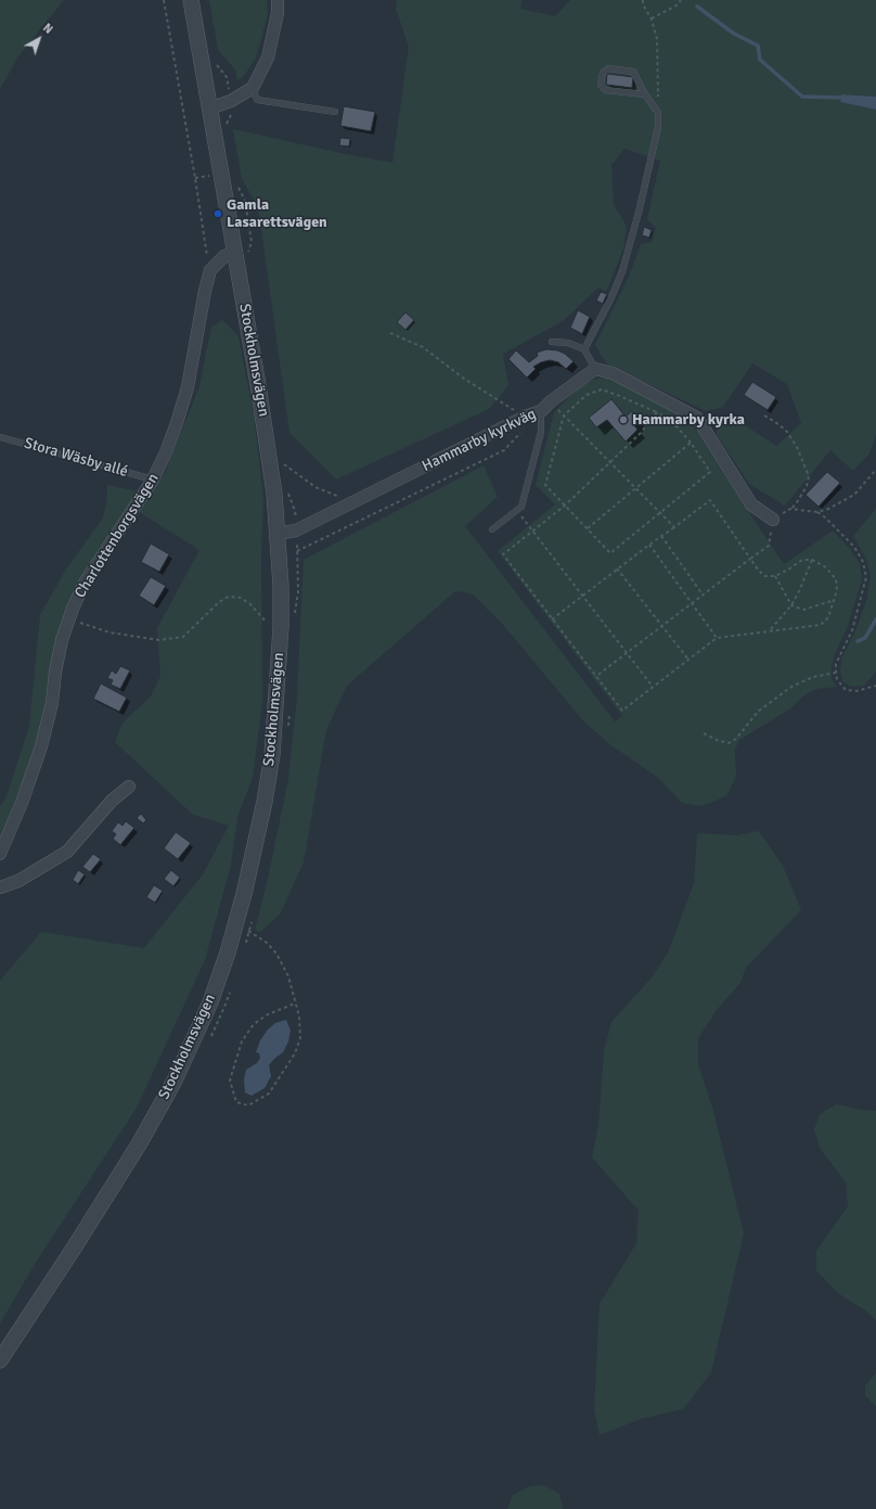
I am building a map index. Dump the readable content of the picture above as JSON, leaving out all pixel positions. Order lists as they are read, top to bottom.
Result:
{
  "streets": {
    "street": ["Stockholmsvägen", "Hammarby kyrkväg", "Charlottenborgsvägen"],
    "lane": ["Stora Wäsby allé"]
  },
  "crossings": [
    ["Stockholmsvägen", "Hammarby kyrkväg"],
    ["Stockholmsvägen", "Charlottenborgsvägen"],
    ["Stora Wäsby allé", "Charlottenborgsvägen"]
  ],
  "places": ["Gamla Lasarettsvägen", "Hammarby kyrka"],
  "north": "top right"
}
